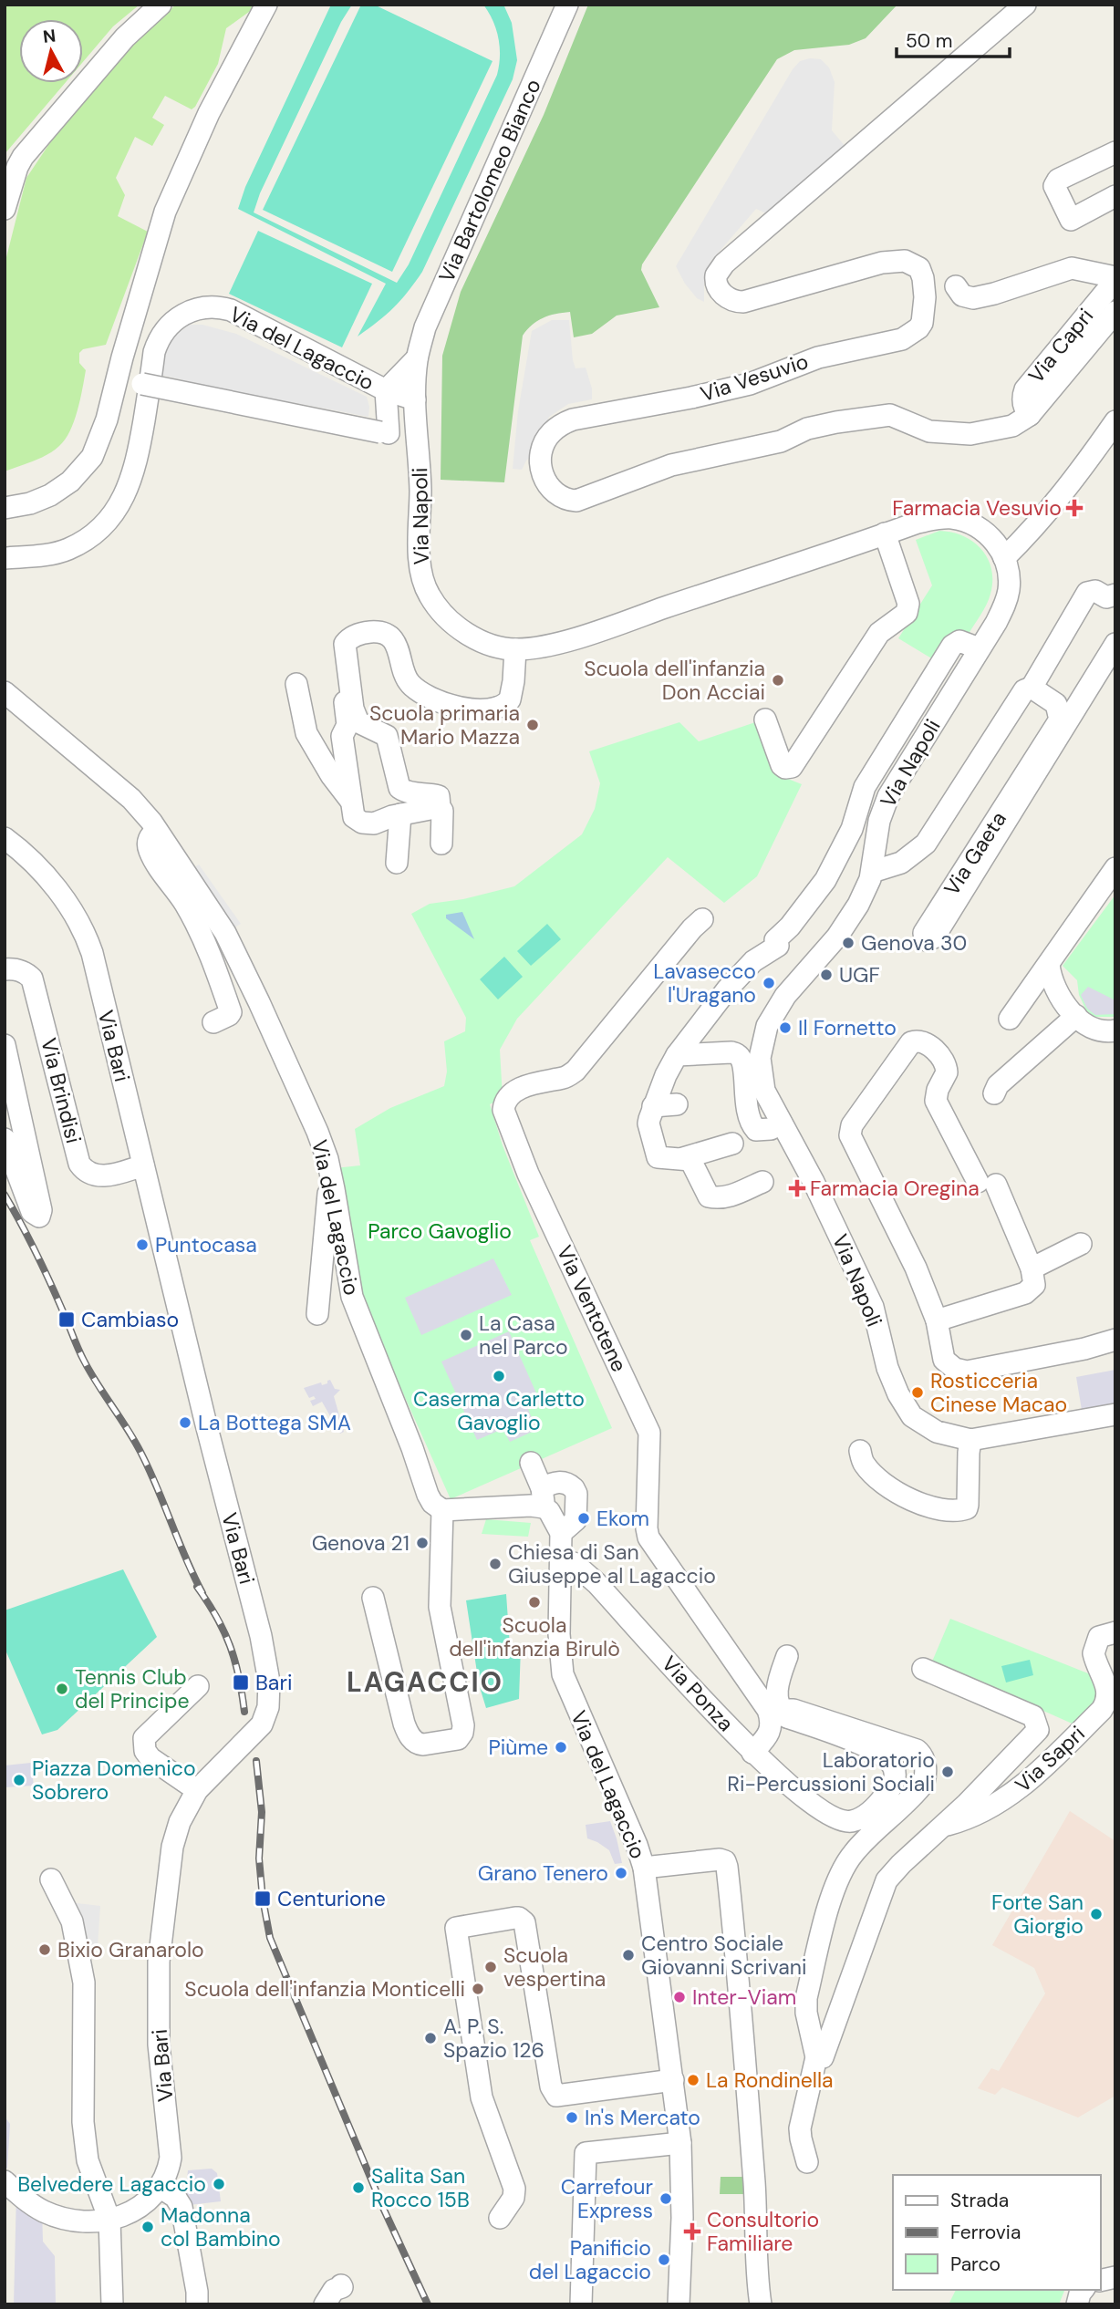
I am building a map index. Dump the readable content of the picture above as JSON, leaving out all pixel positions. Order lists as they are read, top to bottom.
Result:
{
  "streets": {
    "street": [
      "Via Bartolomeo Bianco",
      "Via Capri",
      "Via del Lagaccio",
      "Via Vesuvio",
      "Via Napoli",
      "Via Gaeta",
      "Via Bari",
      "Via Brindisi",
      "Via Ventotene",
      "Via Ponza",
      "Via Sapri"
    ]
  },
  "crossings": [
    ["Via Bartolomeo Bianco", "Via del Lagaccio"],
    ["Via Bartolomeo Bianco", "Via Napoli"],
    ["Via Capri", "Via Vesuvio"],
    ["Via del Lagaccio", "Via Ponza"],
    ["Via Bari", "Via Brindisi"],
    ["Via Ventotene", "Via Ponza"]
  ],
  "districts": ["LAGACCIO"],
  "parks": ["Parco Gavoglio"],
  "places": {
    "health": ["Farmacia Vesuvio", "Farmacia Oregina", "Consultorio Familiare"],
    "other": [
      "Scuola dell'infanzia Don Acciai",
      "Scuola primaria Mario Mazza",
      "Genova 30",
      "UGF",
      "Lavasecco l'Uragano",
      "Il Fornetto",
      "Puntocasa",
      "La Casa nel Parco",
      "Caserma Carletto Gavoglio",
      "Rosticceria Cinese Macao",
      "La Bottega SMA",
      "Ekom",
      "Genova 21",
      "Chiesa di San Giuseppe al Lagaccio",
      "Scuola dell'infanzia Birulò",
      "Tennis Club del Principe",
      "Piùme",
      "Laboratorio Ri-Percussioni Sociali",
      "Piazza Domenico Sobrero",
      "Grano Tenero",
      "Forte San Giorgio",
      "Bixio Granarolo",
      "Centro Sociale Giovanni Scrivani",
      "Scuola vespertina",
      "Scuola dell'infanzia Monticelli",
      "Inter-Viam",
      "A. P. S. Spazio 126",
      "La Rondinella",
      "In's Mercato",
      "Belvedere Lagaccio",
      "Salita San Rocco 15B",
      "Carrefour Express",
      "Madonna col Bambino",
      "Panificio del Lagaccio"
    ],
    "transit": ["Cambiaso", "Bari", "Centurione"]
  },
  "legend": ["Strada", "Ferrovia", "Parco"],
  "scale_bar": "50 m",
  "north": "top"
}
